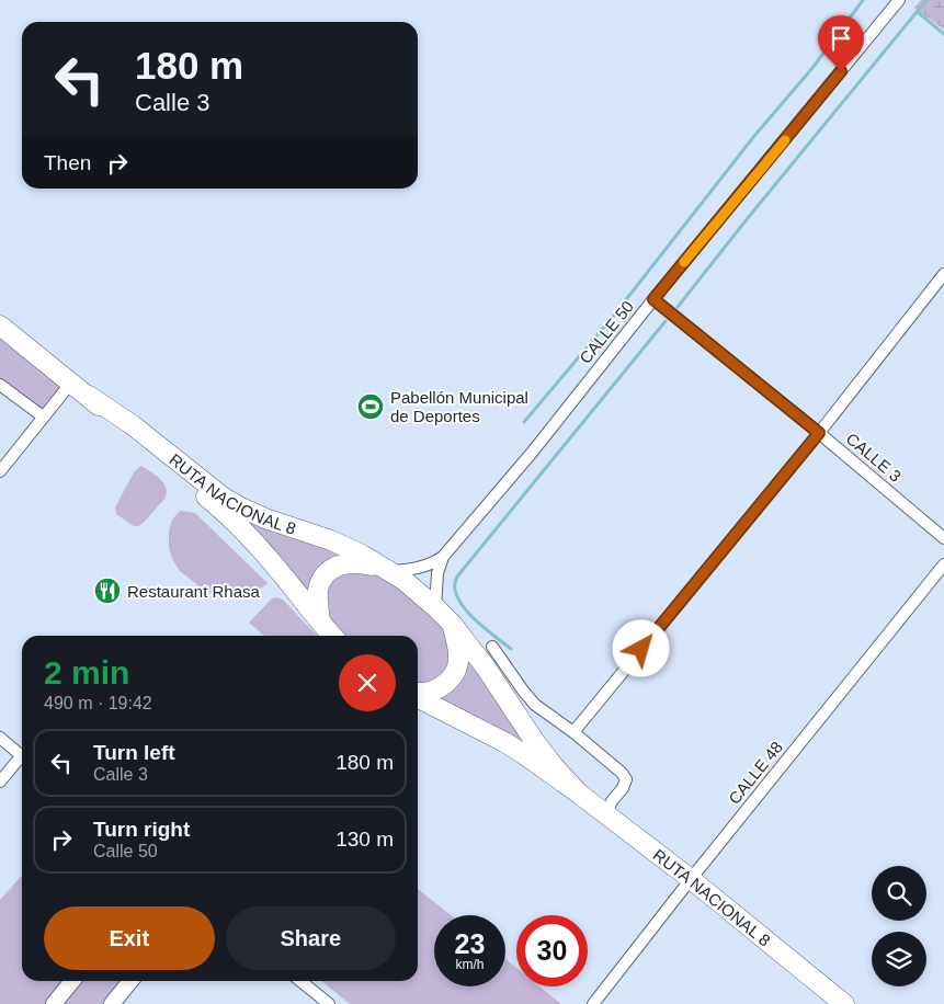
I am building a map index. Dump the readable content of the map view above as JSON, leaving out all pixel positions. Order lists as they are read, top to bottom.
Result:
{
  "streets": {
    "highway": ["RUTA NACIONAL 8"],
    "street": ["CALLE 50", "CALLE 3", "CALLE 48"]
  },
  "crossings": [
    ["CALLE 50", "CALLE 3"],
    ["CALLE 50", "RUTA NACIONAL 8"],
    ["RUTA NACIONAL 8", "CALLE 48"]
  ],
  "places": {
    "sports": ["Pabellón Municipal de Deportes"],
    "restaurant": ["Restaurant Rhasa"]
  },
  "page": {
    "turn": ["180 m", "Calle 3"],
    "then": "Then",
    "heading": ["2 min", "490 m · 19:42"],
    "list": [
      {
        "name": "Turn left",
        "note": "Calle 3",
        "value": "180 m"
      },
      {
        "name": "Turn right",
        "note": "Calle 50",
        "value": "130 m"
      }
    ],
    "buttons": ["Exit", "Share"],
    "speed": "23 km/h",
    "limit": "30"
  }
}
